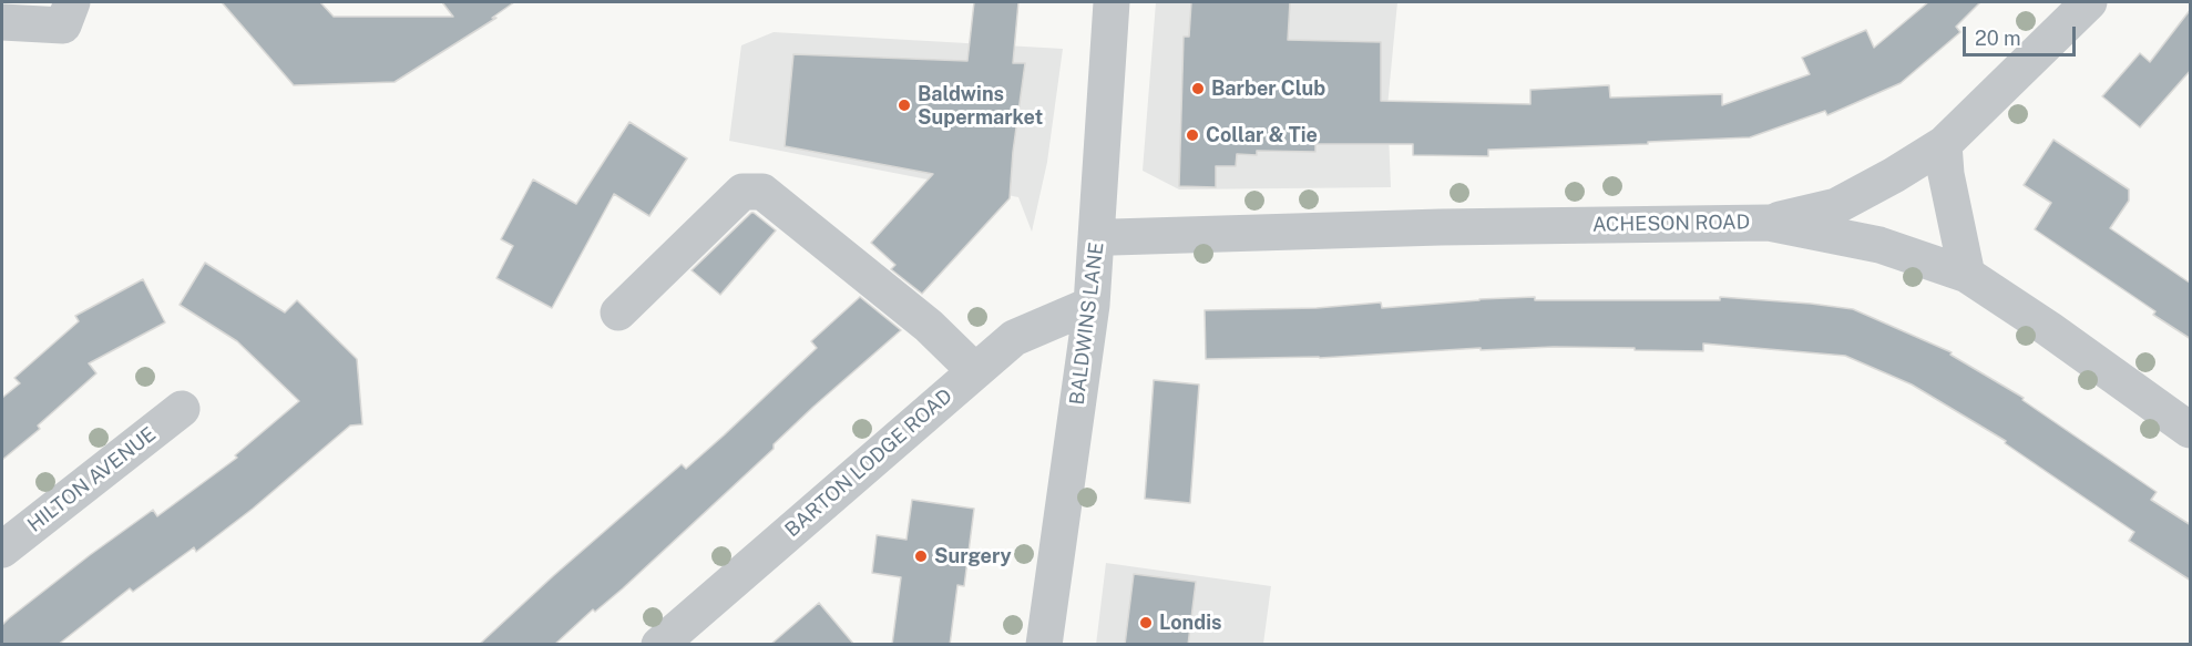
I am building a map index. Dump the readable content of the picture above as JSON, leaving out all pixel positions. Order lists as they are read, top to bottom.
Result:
{
  "streets": {
    "street": [
      "ACHESON ROAD",
      "BALDWINS LANE",
      "BARTON LODGE ROAD",
      "HILTON AVENUE"
    ]
  },
  "crossings": [
    ["ACHESON ROAD", "BALDWINS LANE"],
    ["BALDWINS LANE", "BARTON LODGE ROAD"]
  ],
  "places": [
    "Barber Club",
    "Baldwins Supermarket",
    "Collar & Tie",
    "Surgery",
    "Londis"
  ],
  "scale_bar": "20 m"
}
